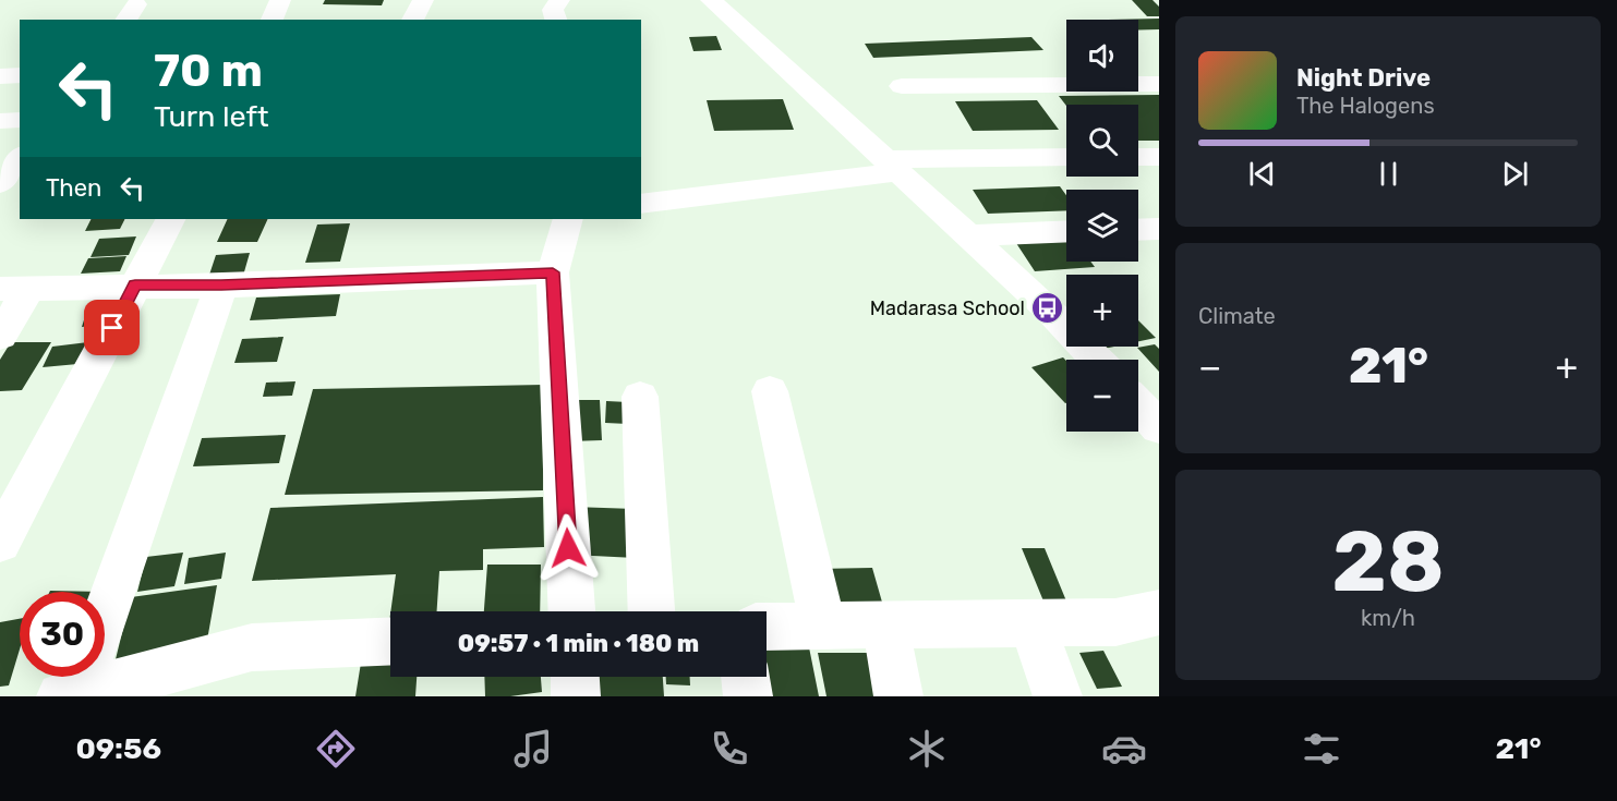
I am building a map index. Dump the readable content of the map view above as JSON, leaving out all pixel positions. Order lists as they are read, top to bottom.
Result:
{
  "places": {
    "bus stop": ["Madarasa School"]
  },
  "page": {
    "map_buttons": ["+", "−"],
    "turn": ["70 m", "Turn left"],
    "song": ["Night Drive", "The Halogens"],
    "then": "Then",
    "tile": [
      "Climate",
      ["28", "km/h"]
    ],
    "heat": ["−", "21°", "+"],
    "limit": "30",
    "trip": "09:57 · 1 min · 180 m",
    "tabs": ["09:56", "21°"]
  }
}
